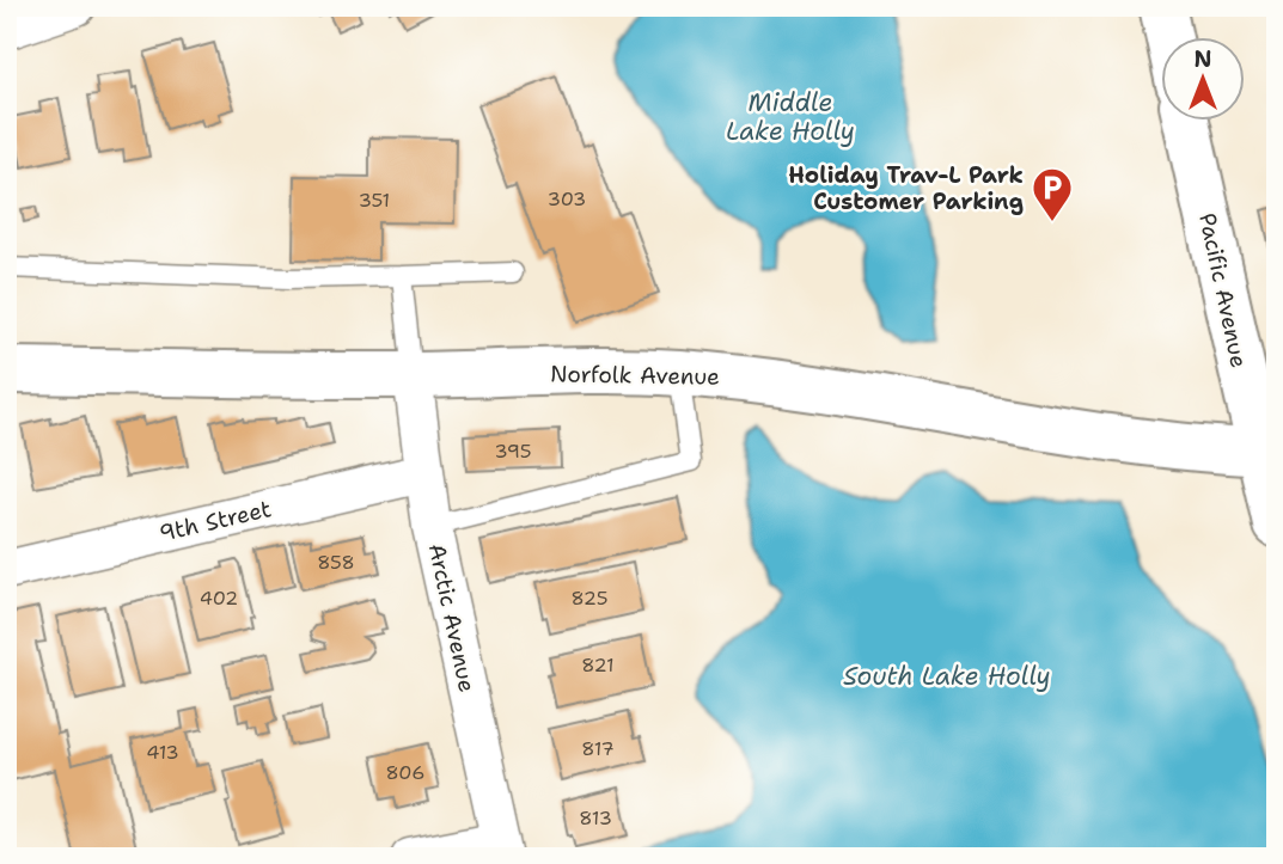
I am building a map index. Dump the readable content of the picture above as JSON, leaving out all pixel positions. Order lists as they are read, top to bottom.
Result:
{
  "streets": {
    "main road": ["Pacific Avenue", "Norfolk Avenue"],
    "street": ["9th Street", "Arctic Avenue"]
  },
  "crossings": [
    ["Pacific Avenue", "Norfolk Avenue"],
    ["Norfolk Avenue", "Arctic Avenue"],
    ["9th Street", "Arctic Avenue"]
  ],
  "water": ["Middle Lake Holly", "South Lake Holly"],
  "places": {
    "parking": ["Holiday Trav-L Park Customer Parking"]
  },
  "house_numbers": [
    "303",
    "351",
    "395",
    "858",
    "402",
    "825",
    "821",
    "817",
    "413",
    "806",
    "813"
  ],
  "north": "top"
}
